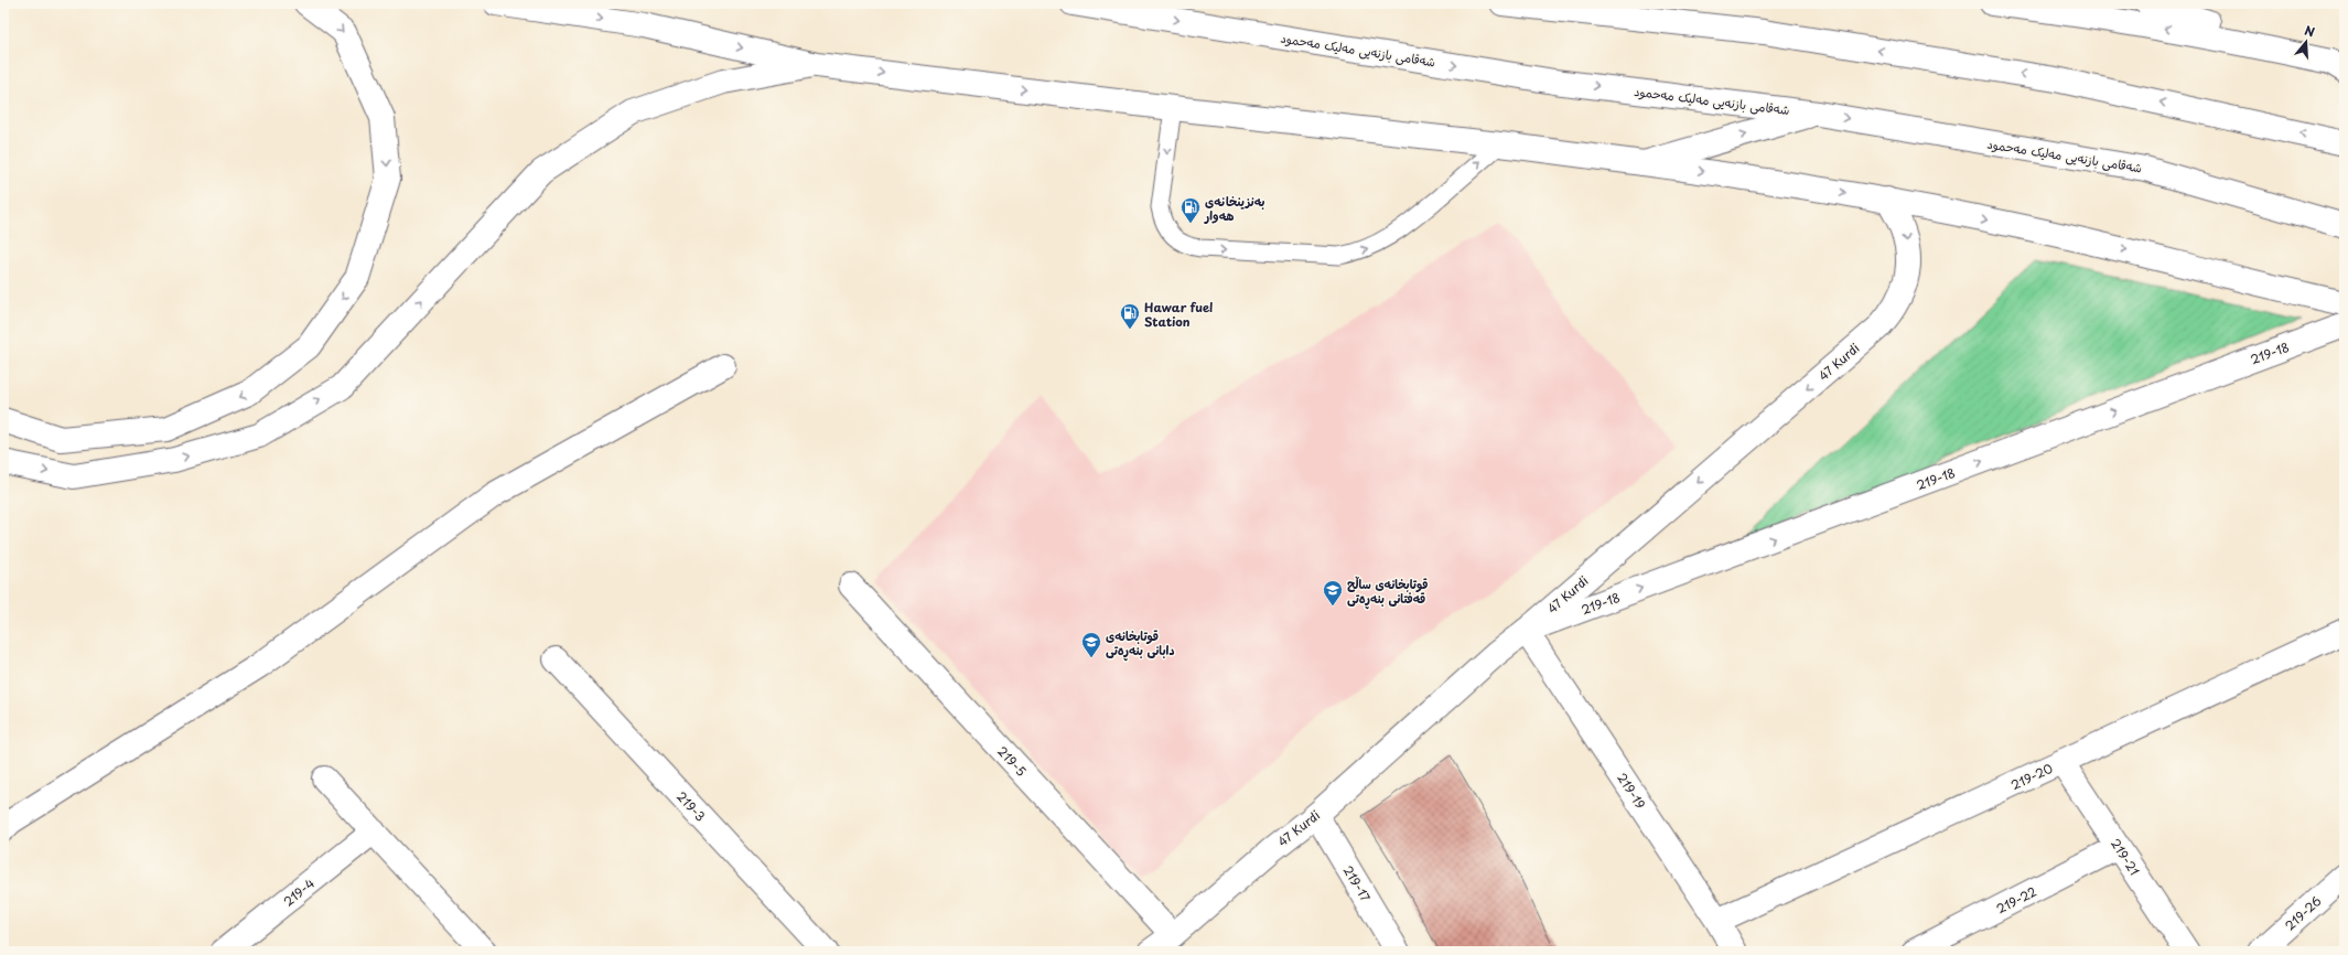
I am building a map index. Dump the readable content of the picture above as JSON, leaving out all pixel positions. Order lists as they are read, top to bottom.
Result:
{
  "streets": {
    "main road": [
      "شەقامی بازنەیی مەلیک مەحمود",
      "219-18",
      "47 Kurdi",
      "219-5",
      "219-20",
      "219-19",
      "219-3",
      "219-21",
      "219-17",
      "219-4",
      "219-22",
      "219-26"
    ]
  },
  "crossings": [
    ["219-18", "47 Kurdi"],
    ["219-18", "219-19"],
    ["47 Kurdi", "219-5"],
    ["47 Kurdi", "219-19"],
    ["47 Kurdi", "219-17"],
    ["219-20", "219-19"],
    ["219-20", "219-21"],
    ["219-21", "219-22"]
  ],
  "one_way": ["219-18", "47 Kurdi"],
  "places": {
    "fuel station": ["بەنزینخانەی ھەوار", "Hawar fuel Station"],
    "school or university": ["قوتابخانەی ساڵح قەفتانی بنەڕەتی", "قوتابخانەی دابانی بنەڕەتی"]
  },
  "north": "top"
}
